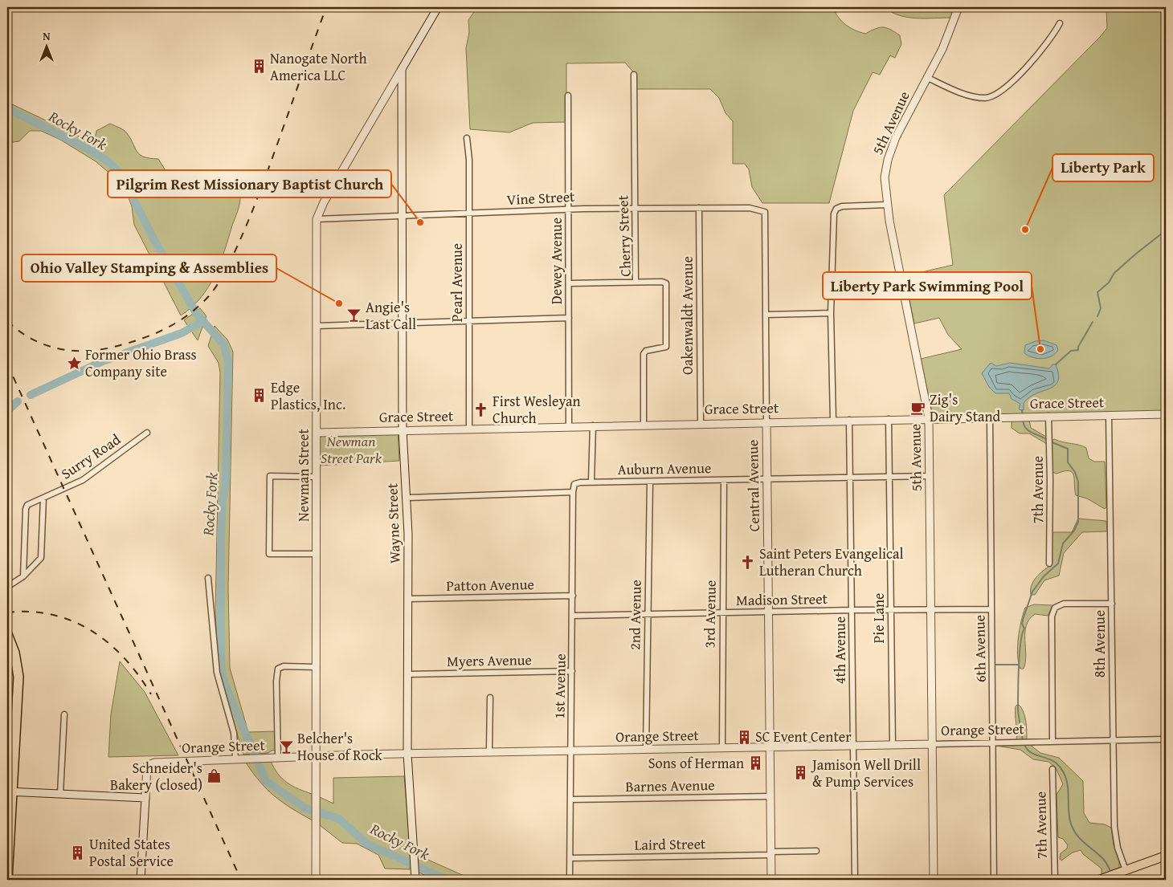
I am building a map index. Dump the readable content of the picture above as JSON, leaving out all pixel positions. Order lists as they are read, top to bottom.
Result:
{
  "streets": {
    "street": [
      "5th Avenue",
      "Vine Street",
      "Cherry Street",
      "Dewey Avenue",
      "Pearl Avenue",
      "Oakenwaldt Avenue",
      "Grace Street",
      "Surry Road",
      "Auburn Avenue",
      "Newman Street",
      "Central Avenue",
      "7th Avenue",
      "Wayne Street",
      "Patton Avenue",
      "Madison Street",
      "3rd Avenue",
      "2nd Avenue",
      "Pie Lane",
      "8th Avenue",
      "6th Avenue",
      "4th Avenue",
      "Myers Avenue",
      "1st Avenue",
      "Orange Street",
      "Barnes Avenue",
      "Laird Street"
    ]
  },
  "crossings": [
    ["5th Avenue", "Grace Street"],
    ["5th Avenue", "Auburn Avenue"],
    ["5th Avenue", "Madison Street"],
    ["5th Avenue", "Orange Street"],
    ["Vine Street", "Cherry Street"],
    ["Vine Street", "Dewey Avenue"],
    ["Vine Street", "Pearl Avenue"],
    ["Vine Street", "Oakenwaldt Avenue"],
    ["Vine Street", "Newman Street"],
    ["Vine Street", "Central Avenue"],
    ["Vine Street", "Wayne Street"],
    ["Cherry Street", "Grace Street"],
    ["Dewey Avenue", "Grace Street"],
    ["Pearl Avenue", "Grace Street"],
    ["Oakenwaldt Avenue", "Grace Street"],
    ["Grace Street", "Newman Street"],
    ["Grace Street", "Central Avenue"],
    ["Grace Street", "7th Avenue"],
    ["Grace Street", "Wayne Street"],
    ["Grace Street", "Pie Lane"],
    ["Grace Street", "8th Avenue"],
    ["Grace Street", "6th Avenue"],
    ["Grace Street", "4th Avenue"],
    ["Auburn Avenue", "Central Avenue"],
    ["Auburn Avenue", "3rd Avenue"],
    ["Auburn Avenue", "2nd Avenue"],
    ["Auburn Avenue", "Pie Lane"],
    ["Auburn Avenue", "4th Avenue"],
    ["Auburn Avenue", "1st Avenue"],
    ["Newman Street", "Wayne Street"],
    ["Newman Street", "Orange Street"],
    ["Central Avenue", "Madison Street"],
    ["Central Avenue", "Orange Street"],
    ["Central Avenue", "Barnes Avenue"],
    ["Central Avenue", "Laird Street"],
    ["Wayne Street", "Patton Avenue"],
    ["Wayne Street", "Myers Avenue"],
    ["Wayne Street", "Orange Street"],
    ["Patton Avenue", "1st Avenue"],
    ["Madison Street", "3rd Avenue"],
    ["Madison Street", "2nd Avenue"],
    ["Madison Street", "Pie Lane"],
    ["Madison Street", "6th Avenue"],
    ["Madison Street", "4th Avenue"],
    ["Madison Street", "1st Avenue"],
    ["3rd Avenue", "Orange Street"],
    ["2nd Avenue", "Orange Street"],
    ["Pie Lane", "Orange Street"],
    ["8th Avenue", "Orange Street"],
    ["6th Avenue", "Orange Street"],
    ["4th Avenue", "Orange Street"],
    ["Myers Avenue", "1st Avenue"],
    ["1st Avenue", "Orange Street"],
    ["1st Avenue", "Barnes Avenue"],
    ["1st Avenue", "Laird Street"]
  ],
  "water": ["Rocky Fork"],
  "parks": ["Newman Street Park"],
  "places": {
    "building": [
      "Nanogate North America LLC",
      "Edge Plastics, Inc.",
      "SC Event Center",
      "Sons of Herman",
      "Jamison Well Drill & Pump Services",
      "United States Postal Service"
    ],
    "other": [
      "Pilgrim Rest Missionary Baptist Church",
      "Liberty Park",
      "Ohio Valley Stamping & Assemblies",
      "Liberty Park Swimming Pool"
    ],
    "bar": ["Angie's Last Call", "Belcher's House of Rock"],
    "place": ["Former Ohio Brass Company site"],
    "cafe": ["Zig's Dairy Stand"],
    "church": ["First Wesleyan Church", "Saint Peters Evangelical Lutheran Church"],
    "shop": ["Schneider's Bakery (closed)"]
  },
  "north": "top"
}
